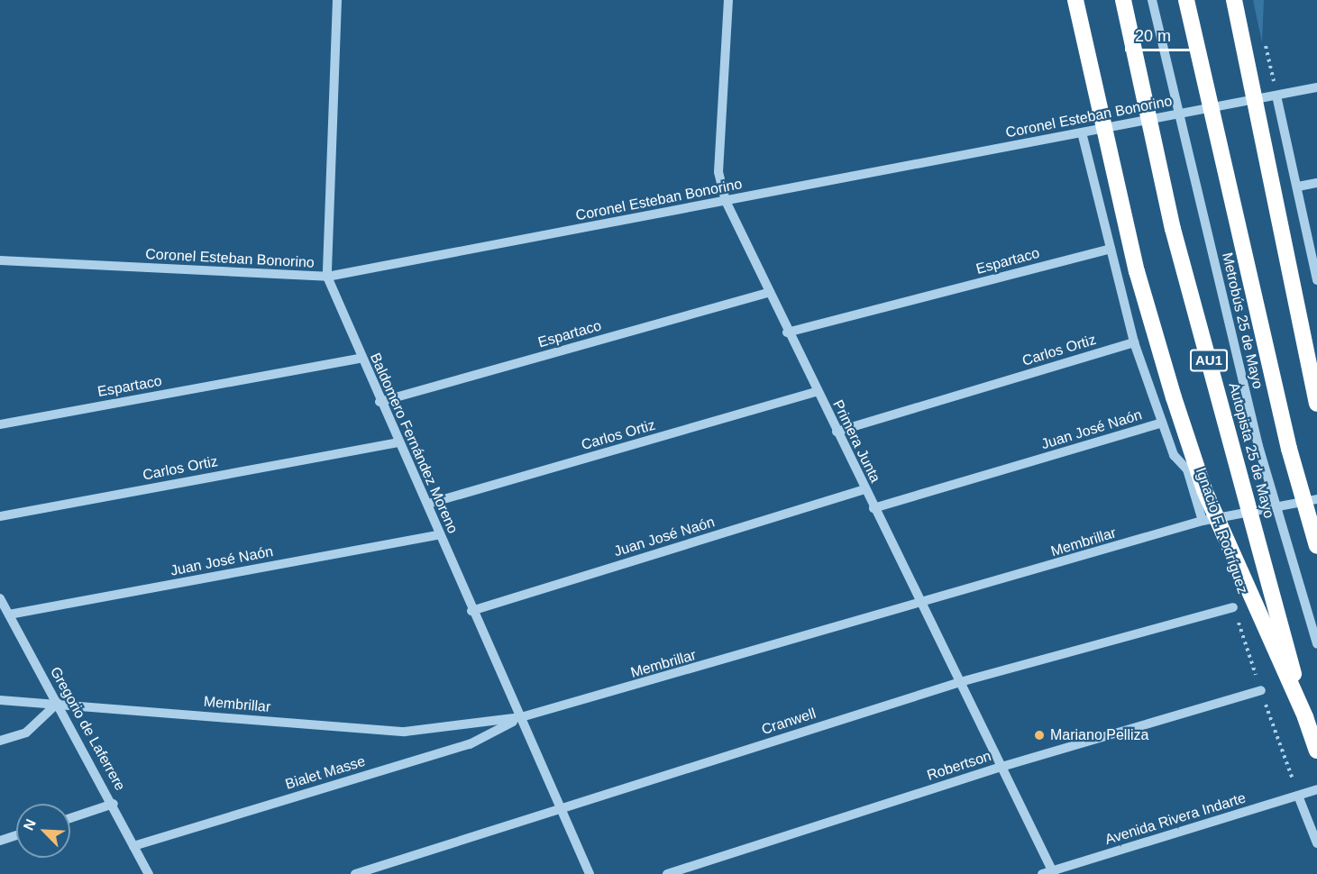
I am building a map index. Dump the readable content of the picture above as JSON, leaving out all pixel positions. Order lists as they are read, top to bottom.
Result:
{
  "streets": {
    "highway": ["AU1", "Autopista 25 de Mayo"],
    "street": [
      "Coronel Esteban Bonorino",
      "Espartaco",
      "Metrobús 25 de Mayo",
      "Carlos Ortiz",
      "Juan José Naón",
      "Primera Junta",
      "Baldomero Fernández Moreno",
      "Ignacio F. Rodríguez",
      "Membrillar",
      "Cranwell",
      "Gregorio de Laferrere",
      "Robertson",
      "Bialet Masse",
      "Avenida Rivera Indarte"
    ]
  },
  "crossings": [
    ["Coronel Esteban Bonorino", "Primera Junta"],
    ["Coronel Esteban Bonorino", "Baldomero Fernández Moreno"],
    ["Coronel Esteban Bonorino", "Ignacio F. Rodríguez"],
    ["Espartaco", "Primera Junta"],
    ["Espartaco", "Baldomero Fernández Moreno"],
    ["Espartaco", "Ignacio F. Rodríguez"],
    ["Carlos Ortiz", "Primera Junta"],
    ["Carlos Ortiz", "Baldomero Fernández Moreno"],
    ["Carlos Ortiz", "Ignacio F. Rodríguez"],
    ["Juan José Naón", "Primera Junta"],
    ["Juan José Naón", "Baldomero Fernández Moreno"],
    ["Juan José Naón", "Ignacio F. Rodríguez"],
    ["Juan José Naón", "Gregorio de Laferrere"],
    ["Primera Junta", "Membrillar"],
    ["Primera Junta", "Cranwell"],
    ["Primera Junta", "Robertson"],
    ["Primera Junta", "Avenida Rivera Indarte"],
    ["Baldomero Fernández Moreno", "Membrillar"],
    ["Baldomero Fernández Moreno", "Cranwell"],
    ["Baldomero Fernández Moreno", "Bialet Masse"],
    ["Ignacio F. Rodríguez", "Membrillar"],
    ["Ignacio F. Rodríguez", "Cranwell"],
    ["Ignacio F. Rodríguez", "Robertson"],
    ["Ignacio F. Rodríguez", "Avenida Rivera Indarte"],
    ["Membrillar", "Gregorio de Laferrere"],
    ["Membrillar", "Bialet Masse"],
    ["Gregorio de Laferrere", "Bialet Masse"]
  ],
  "places": ["Mariano Pelliza"],
  "scale_bar": "20 m",
  "north": "top left"
}
